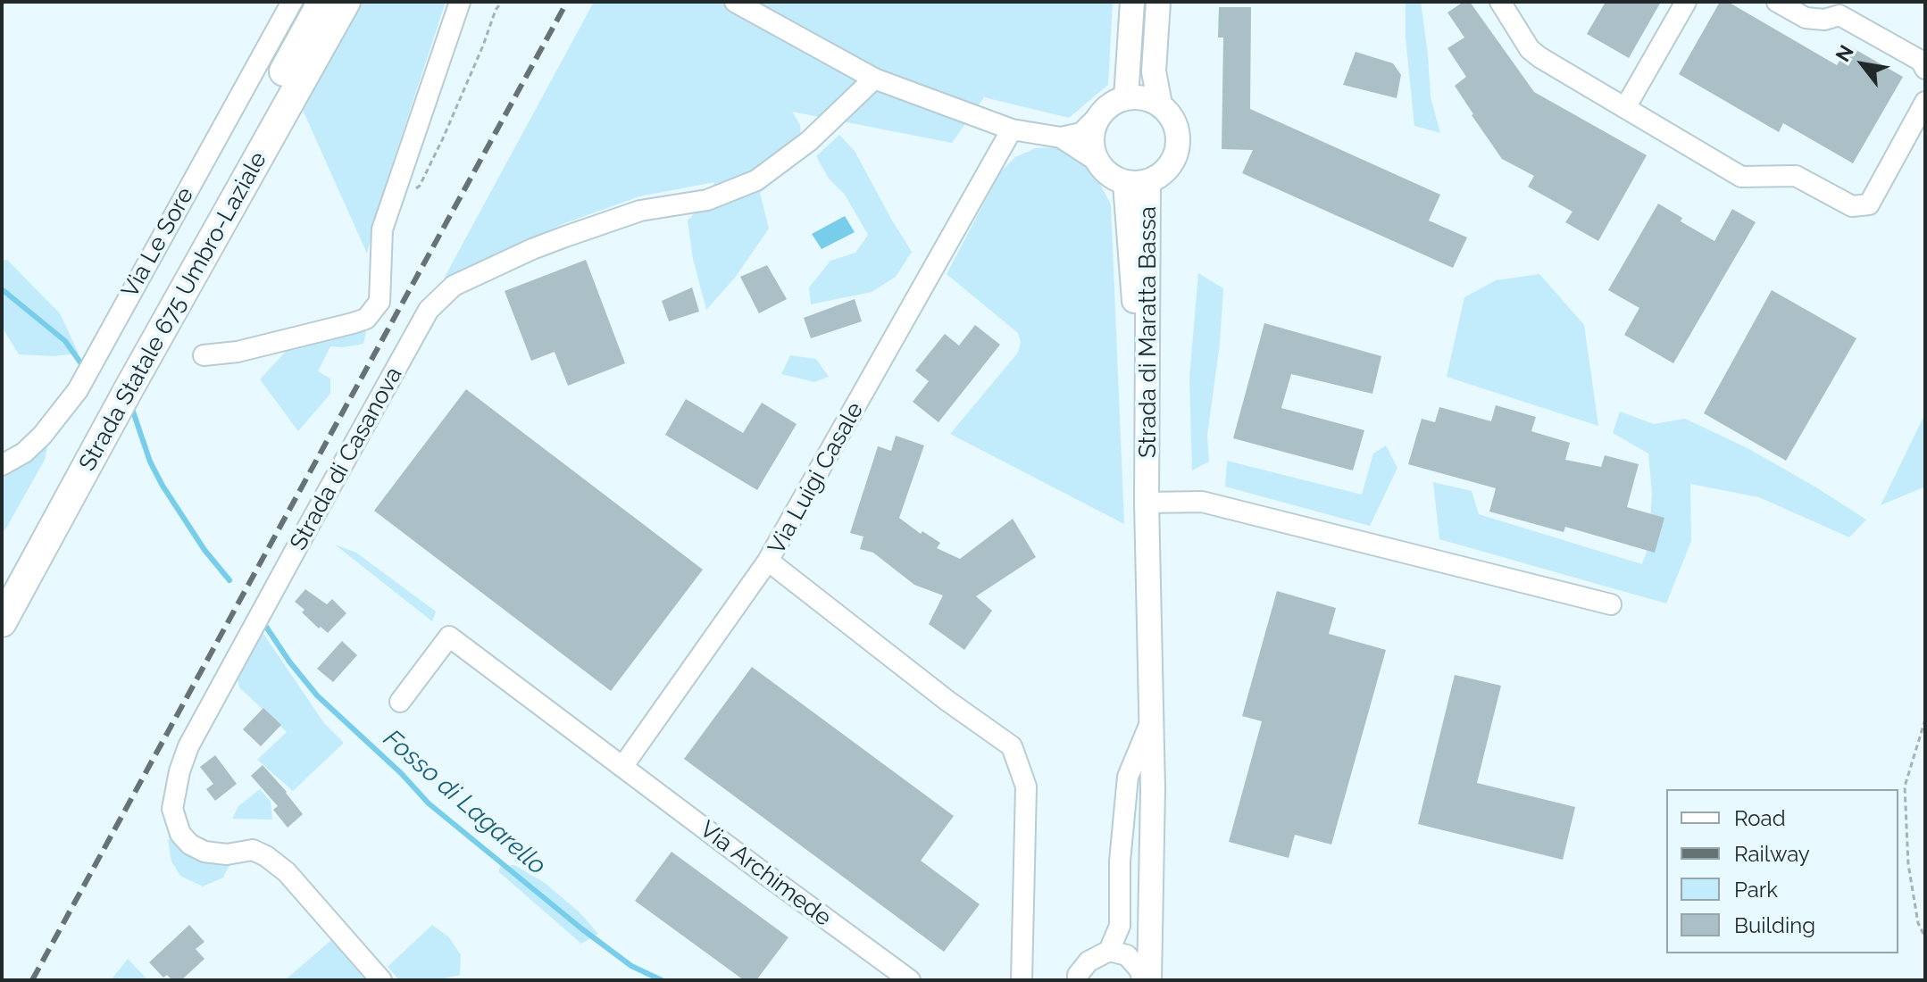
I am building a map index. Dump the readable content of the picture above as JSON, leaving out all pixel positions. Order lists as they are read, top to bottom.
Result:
{
  "streets": {
    "highway": ["Strada Statale 675 Umbro-Laziale"],
    "main road": ["Strada di Maratta Bassa"],
    "street": [
      "Via Le Sore",
      "Strada di Casanova",
      "Via Luigi Casale",
      "Via Archimede"
    ]
  },
  "water": ["Fosso di Lagarello"],
  "legend": [
    "Road",
    "Railway",
    "Park",
    "Building"
  ],
  "north": "top left"
}
